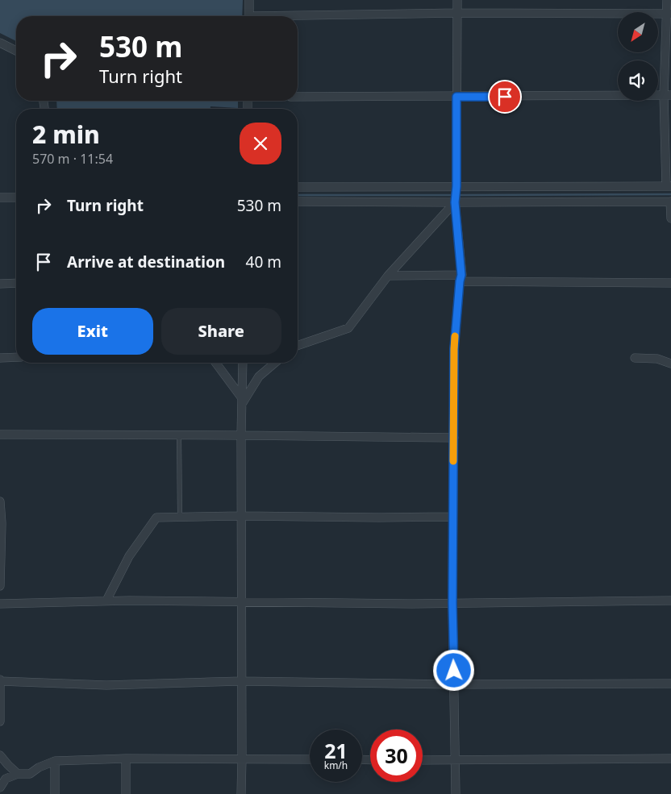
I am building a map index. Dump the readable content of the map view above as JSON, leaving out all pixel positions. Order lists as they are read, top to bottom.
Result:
{
  "north": "bottom left",
  "page": {
    "turn": ["530 m", "Turn right"],
    "heading": ["2 min", "570 m · 11:54"],
    "list": [
      {
        "name": "Turn right",
        "value": "530 m"
      },
      {
        "name": "Arrive at destination",
        "value": "40 m"
      }
    ],
    "buttons": ["Exit", "Share"],
    "speed": "21 km/h",
    "limit": "30"
  }
}
